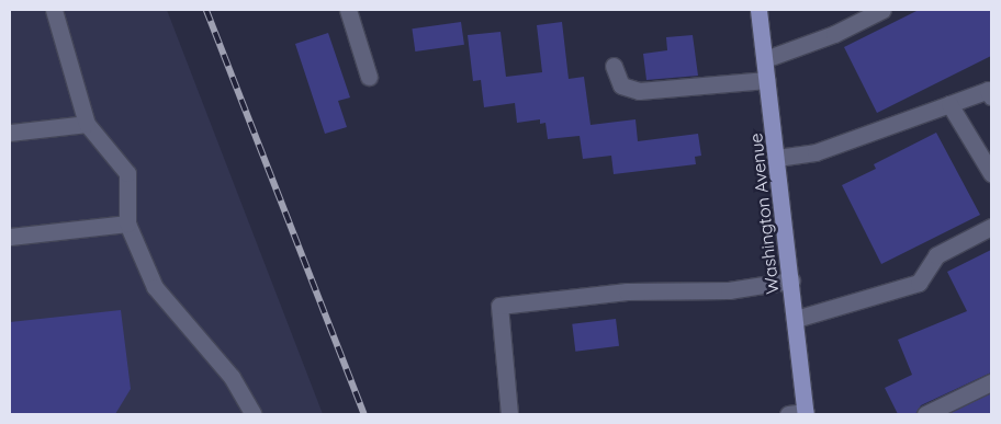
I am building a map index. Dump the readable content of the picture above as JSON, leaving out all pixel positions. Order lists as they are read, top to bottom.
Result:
{
  "streets": {
    "main road": ["Washington Avenue"]
  }
}
